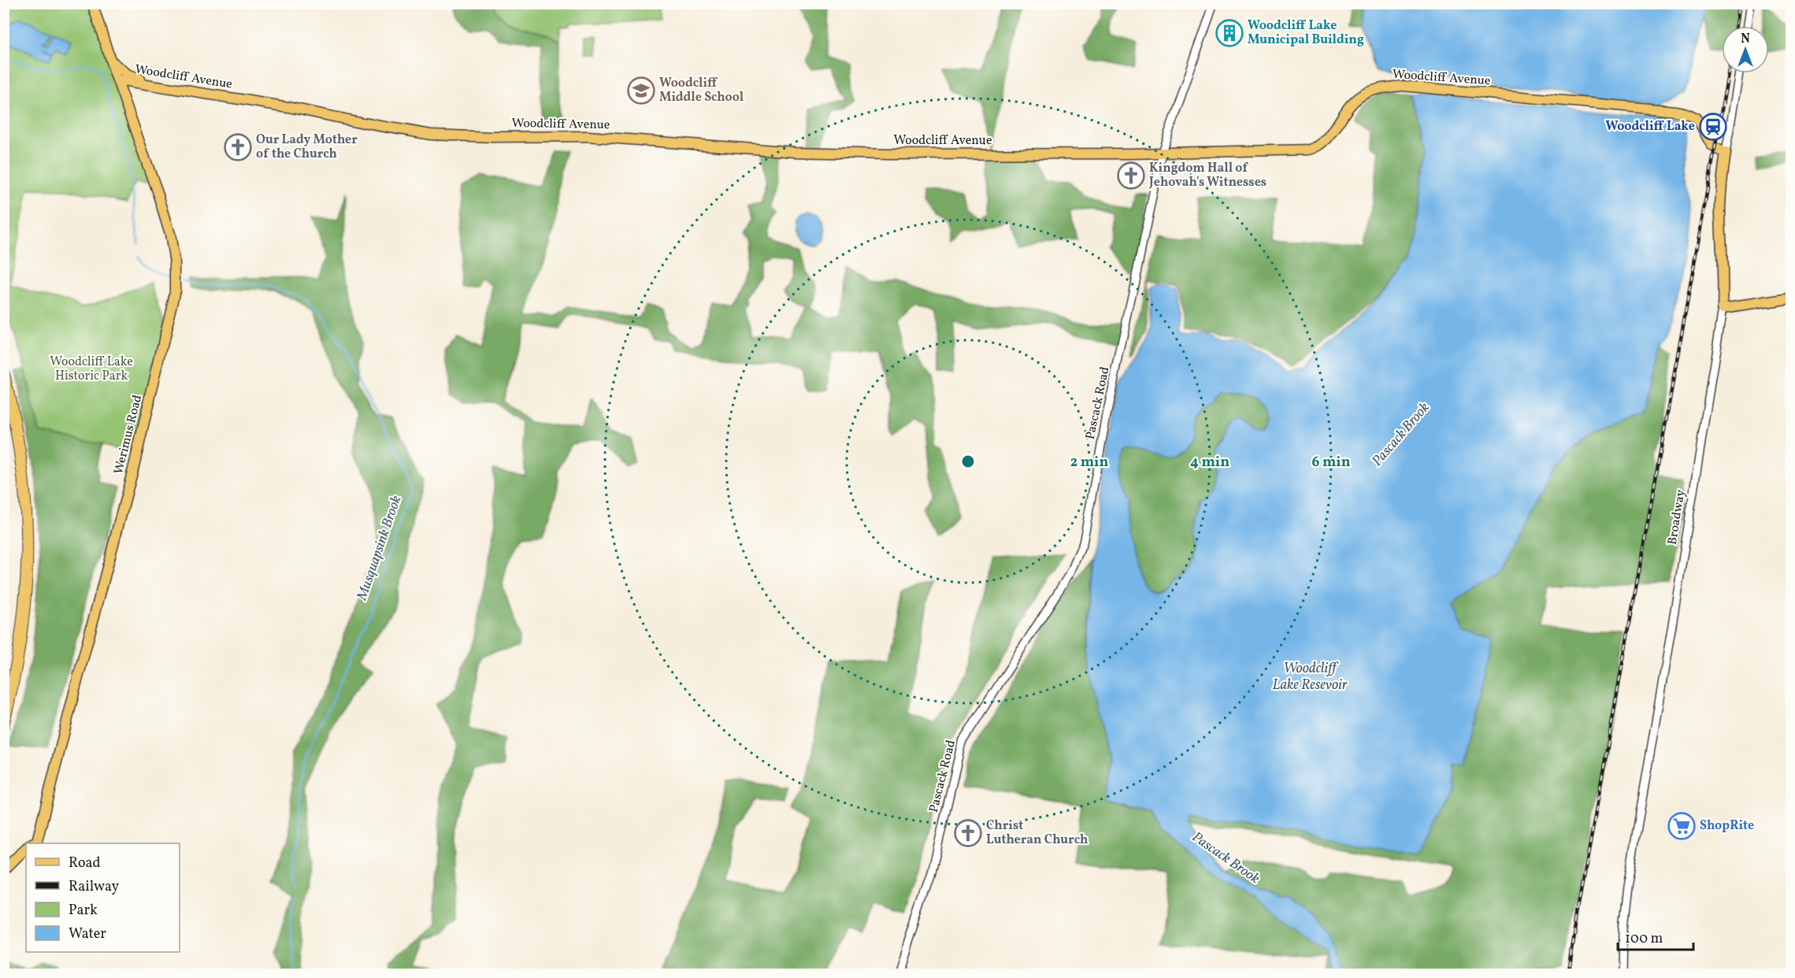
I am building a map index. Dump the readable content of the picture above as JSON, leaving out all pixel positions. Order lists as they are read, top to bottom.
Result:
{
  "streets": {
    "main road": ["Woodcliff Avenue", "Werimus Road", "Broadway"],
    "street": ["Pascack Road"]
  },
  "crossings": [
    ["Woodcliff Avenue", "Pascack Road"],
    ["Woodcliff Avenue", "Werimus Road"],
    ["Woodcliff Avenue", "Broadway"]
  ],
  "water": ["Pascack Brook", "Musquapsink Brook", "Woodcliff Lake Resevoir"],
  "parks": ["Woodcliff Lake Historic Park"],
  "places": {
    "building": ["Woodcliff Lake Municipal Building"],
    "school or university": ["Woodcliff Middle School"],
    "station": ["Woodcliff Lake"],
    "church": ["Our Lady Mother of the Church", "Kingdom Hall of Jehovah's Witnesses", "Christ Lutheran Church"],
    "supermarket": ["ShopRite"]
  },
  "legend": [
    "Road",
    "Railway",
    "Park",
    "Water"
  ],
  "scale_bar": "100 m",
  "north": "top",
  "rings": ["2 min", "4 min", "6 min"]
}
